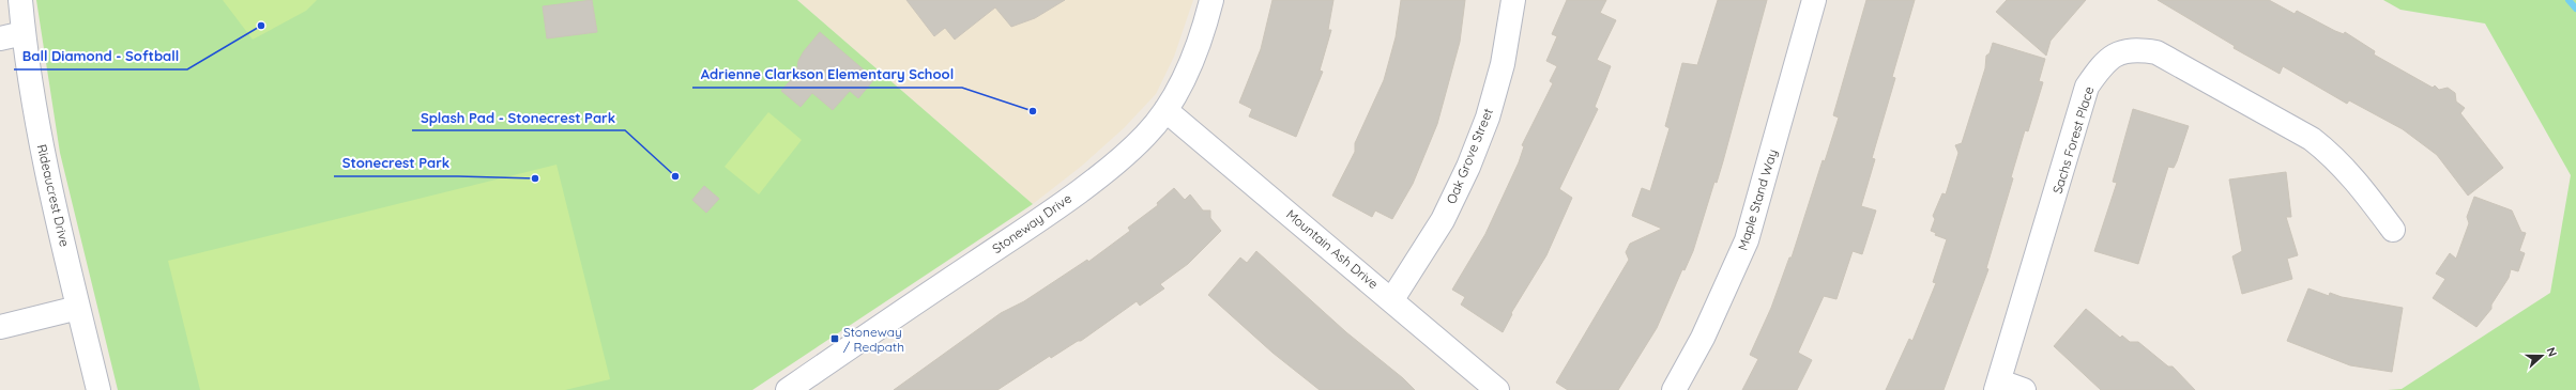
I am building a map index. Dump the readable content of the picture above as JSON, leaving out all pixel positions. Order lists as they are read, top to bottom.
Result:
{
  "streets": {
    "street": [
      "Sachs Forest Place",
      "Oak Grove Street",
      "Rideaucrest Drive",
      "Maple Stand Way",
      "Stoneway Drive",
      "Mountain Ash Drive"
    ]
  },
  "crossings": [
    ["Oak Grove Street", "Mountain Ash Drive"],
    ["Stoneway Drive", "Mountain Ash Drive"]
  ],
  "places": {
    "other": [
      "Ball Diamond - Softball",
      "Adrienne Clarkson Elementary School",
      "Splash Pad - Stonecrest Park",
      "Stonecrest Park"
    ],
    "transit": ["Stoneway / Redpath"]
  },
  "north": "right"
}
